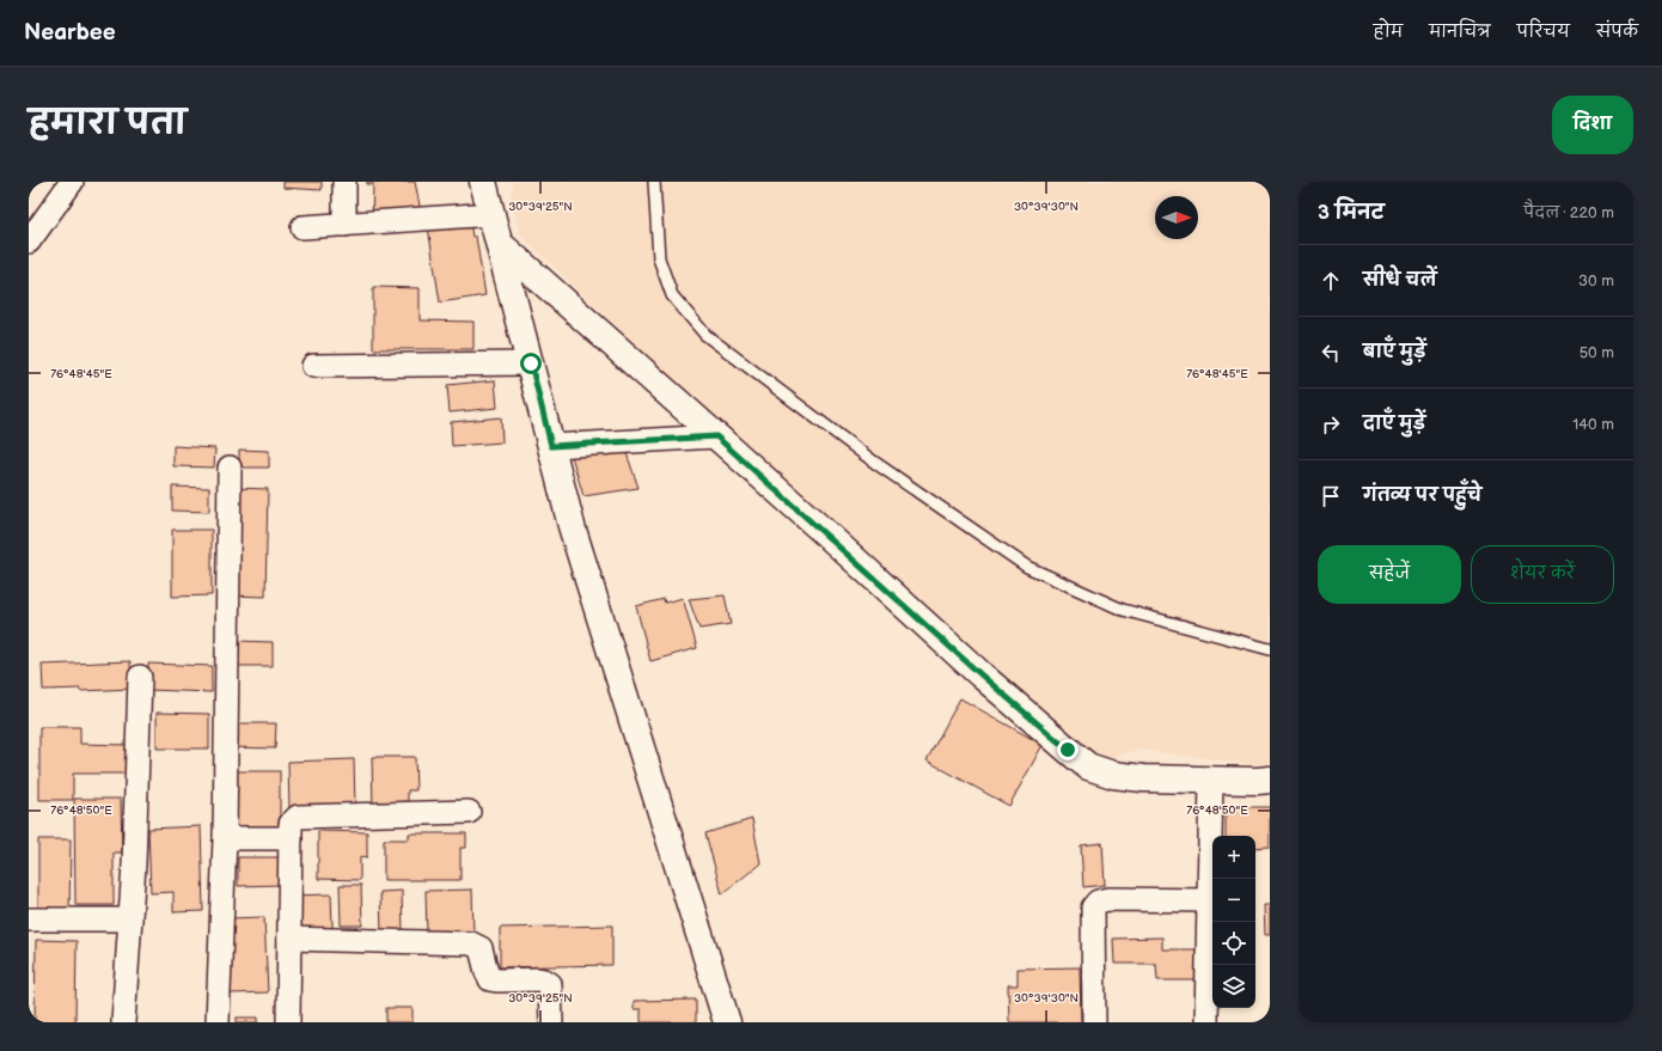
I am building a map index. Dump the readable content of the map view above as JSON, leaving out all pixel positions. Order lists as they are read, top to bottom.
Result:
{
  "north": "right",
  "page": {
    "header": "Nearbee",
    "nav": [
      "होम",
      "मानचित्र",
      "परिचय",
      "संपर्क"
    ],
    "title": "हमारा पता",
    "buttons": [
      "दिशा",
      ["सहेजें", "शेयर करें"]
    ],
    "heading": ["3 मिनट", "पैदल · 220 m"],
    "list": [
      ["सीधे चलें", "30 m"],
      ["बाएँ मुड़ें", "50 m"],
      ["दाएँ मुड़ें", "140 m"],
      "गंतव्य पर पहुँचे"
    ],
    "map_buttons": ["+", "−"]
  },
  "coordinates": [
    "30°39'25\"N",
    "30°39'30\"N",
    "76°48'45\"E",
    "76°48'50\"E"
  ]
}
